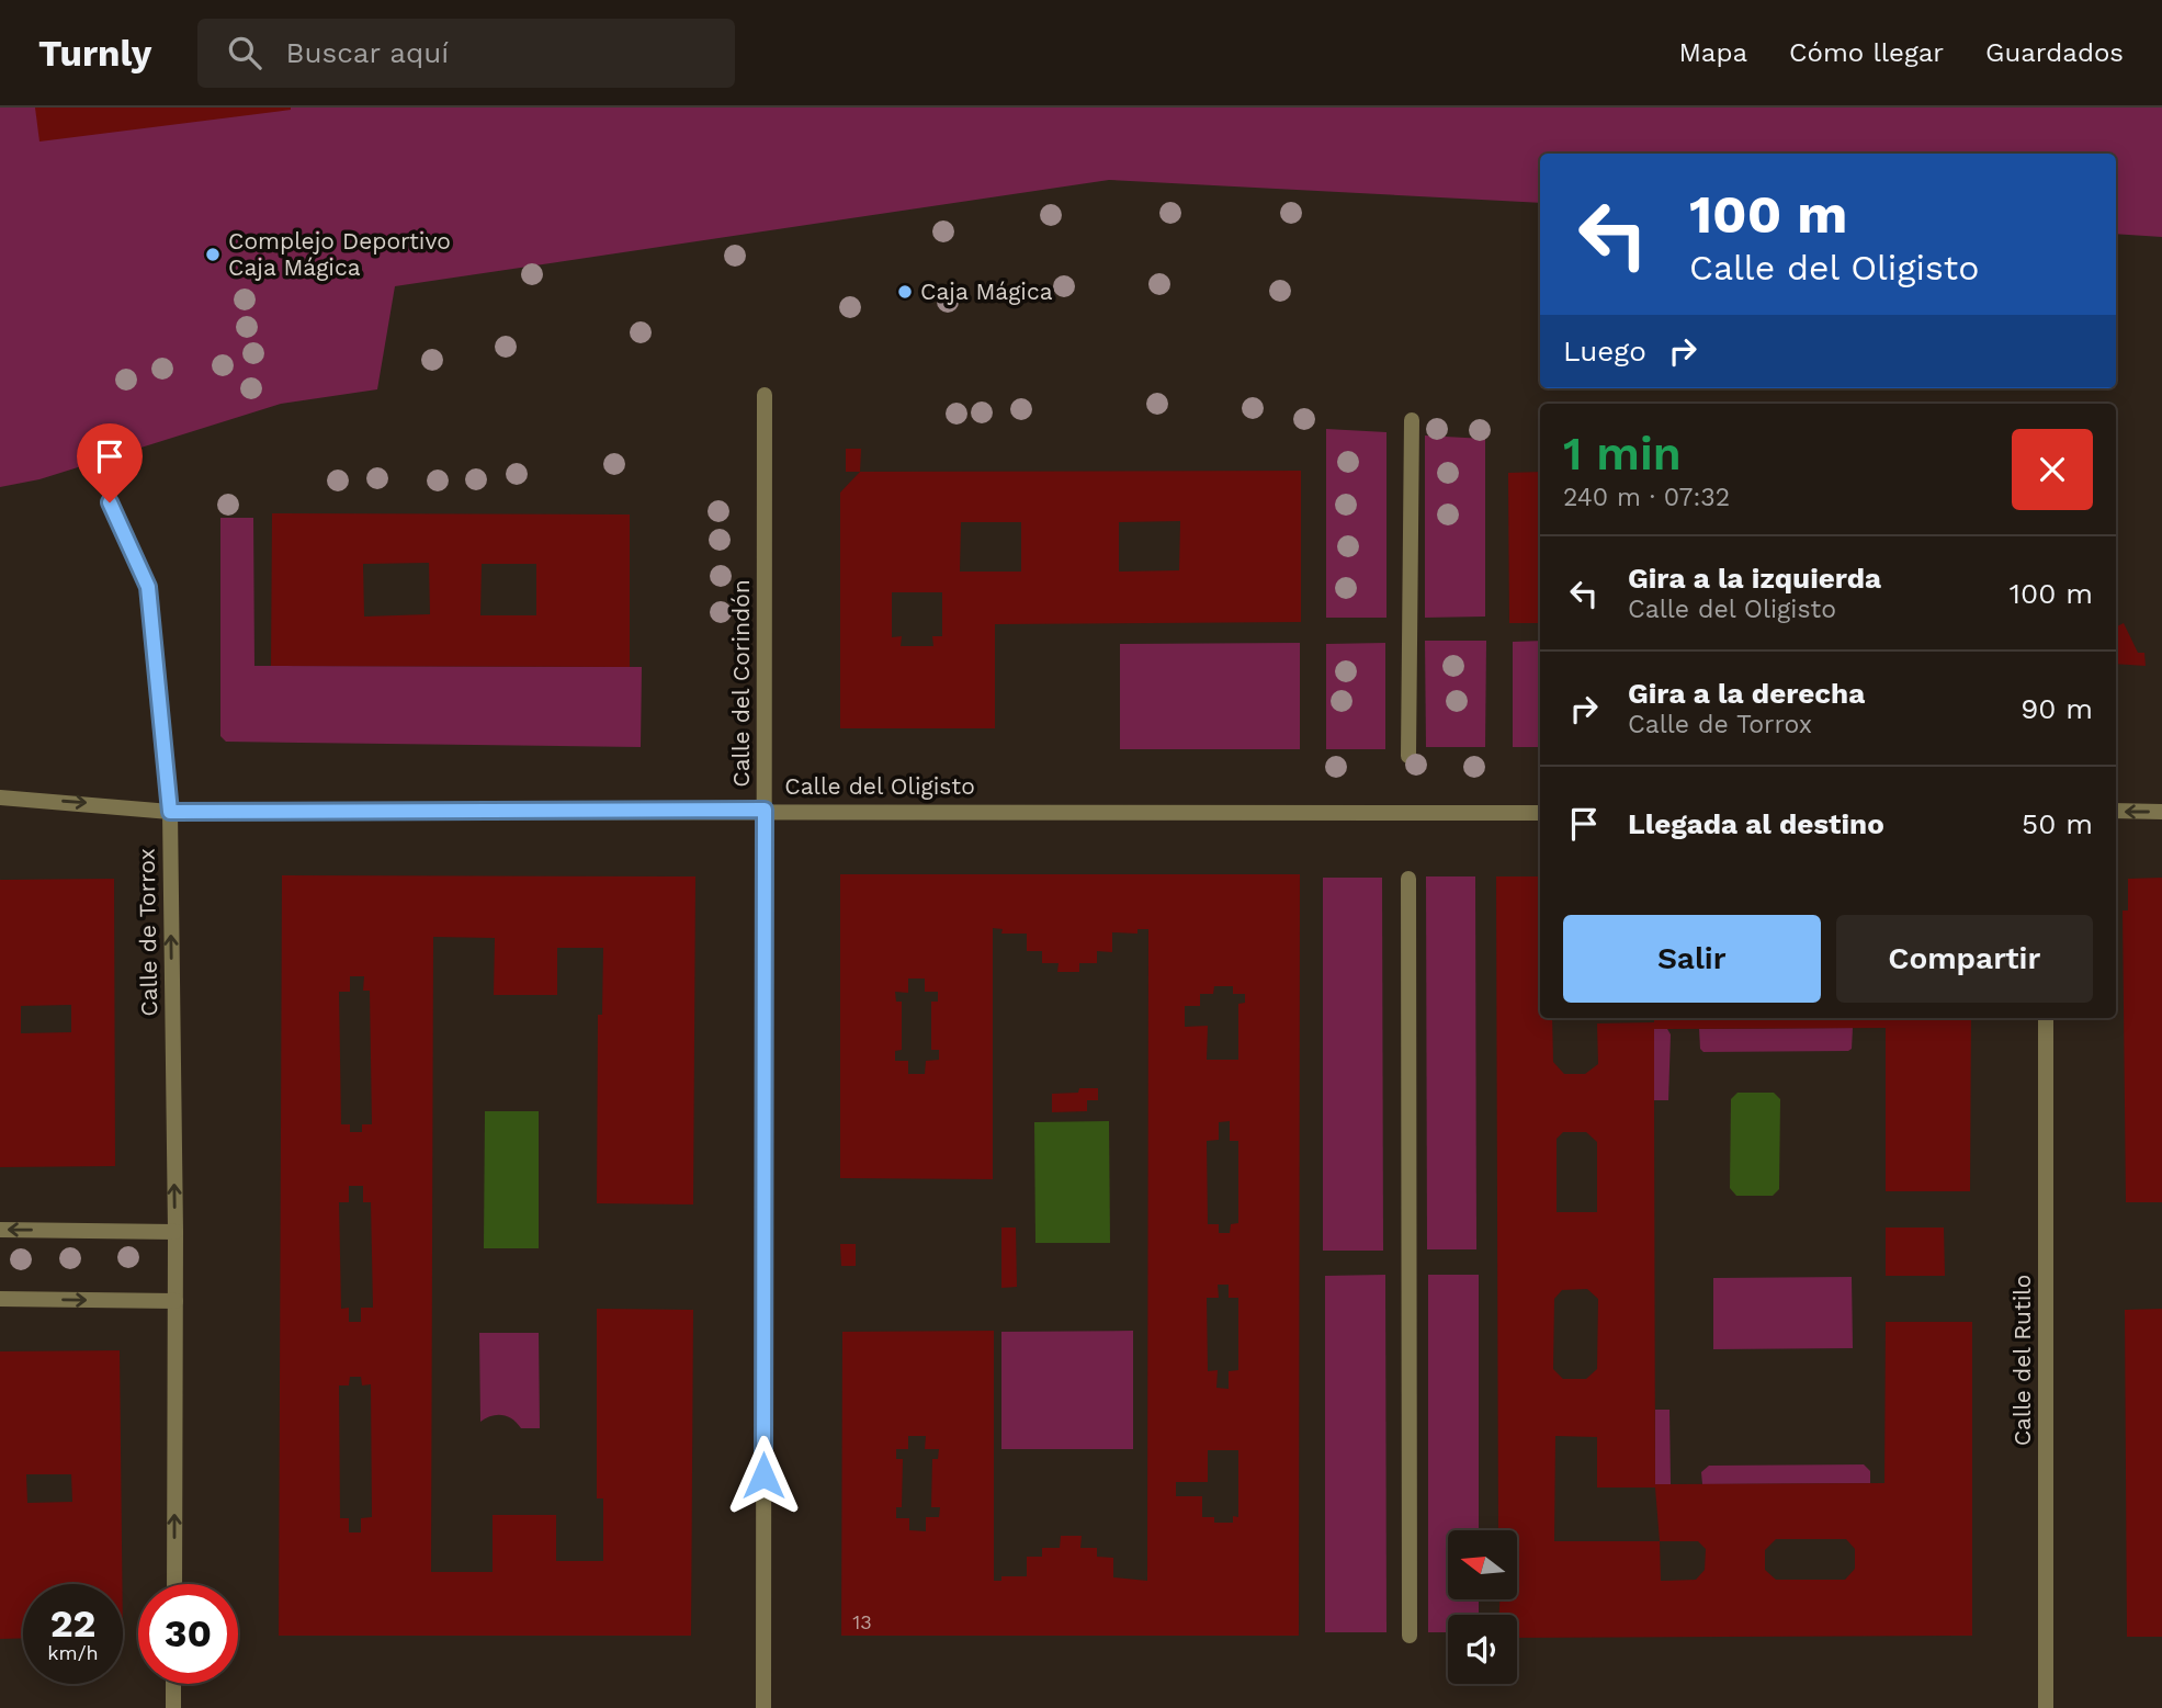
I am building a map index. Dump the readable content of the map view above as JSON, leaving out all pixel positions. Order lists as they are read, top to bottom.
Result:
{
  "streets": {
    "street": [
      "Calle del Corindón",
      "Calle del Oligisto",
      "Calle de Torrox",
      "Calle del Rutilo"
    ]
  },
  "crossings": [
    ["Calle del Corindón", "Calle del Oligisto"],
    ["Calle del Oligisto", "Calle de Torrox"]
  ],
  "one_way": ["Calle de Torrox"],
  "places": ["Complejo Deportivo Caja Mágica", "Caja Mágica"],
  "house_numbers": ["13"],
  "north": "left",
  "page": {
    "header": "Turnly",
    "search": "Buscar aquí",
    "nav": ["Mapa", "Cómo llegar", "Guardados"],
    "turn": ["100 m", "Calle del Oligisto"],
    "then": "Luego",
    "heading": ["1 min", "240 m · 07:32"],
    "list": [
      {
        "name": "Gira a la izquierda",
        "note": "Calle del Oligisto",
        "value": "100 m"
      },
      {
        "name": "Gira a la derecha",
        "note": "Calle de Torrox",
        "value": "90 m"
      },
      {
        "name": "Llegada al destino",
        "value": "50 m"
      }
    ],
    "buttons": ["Salir", "Compartir"],
    "speed": "22 km/h",
    "limit": "30"
  }
}
